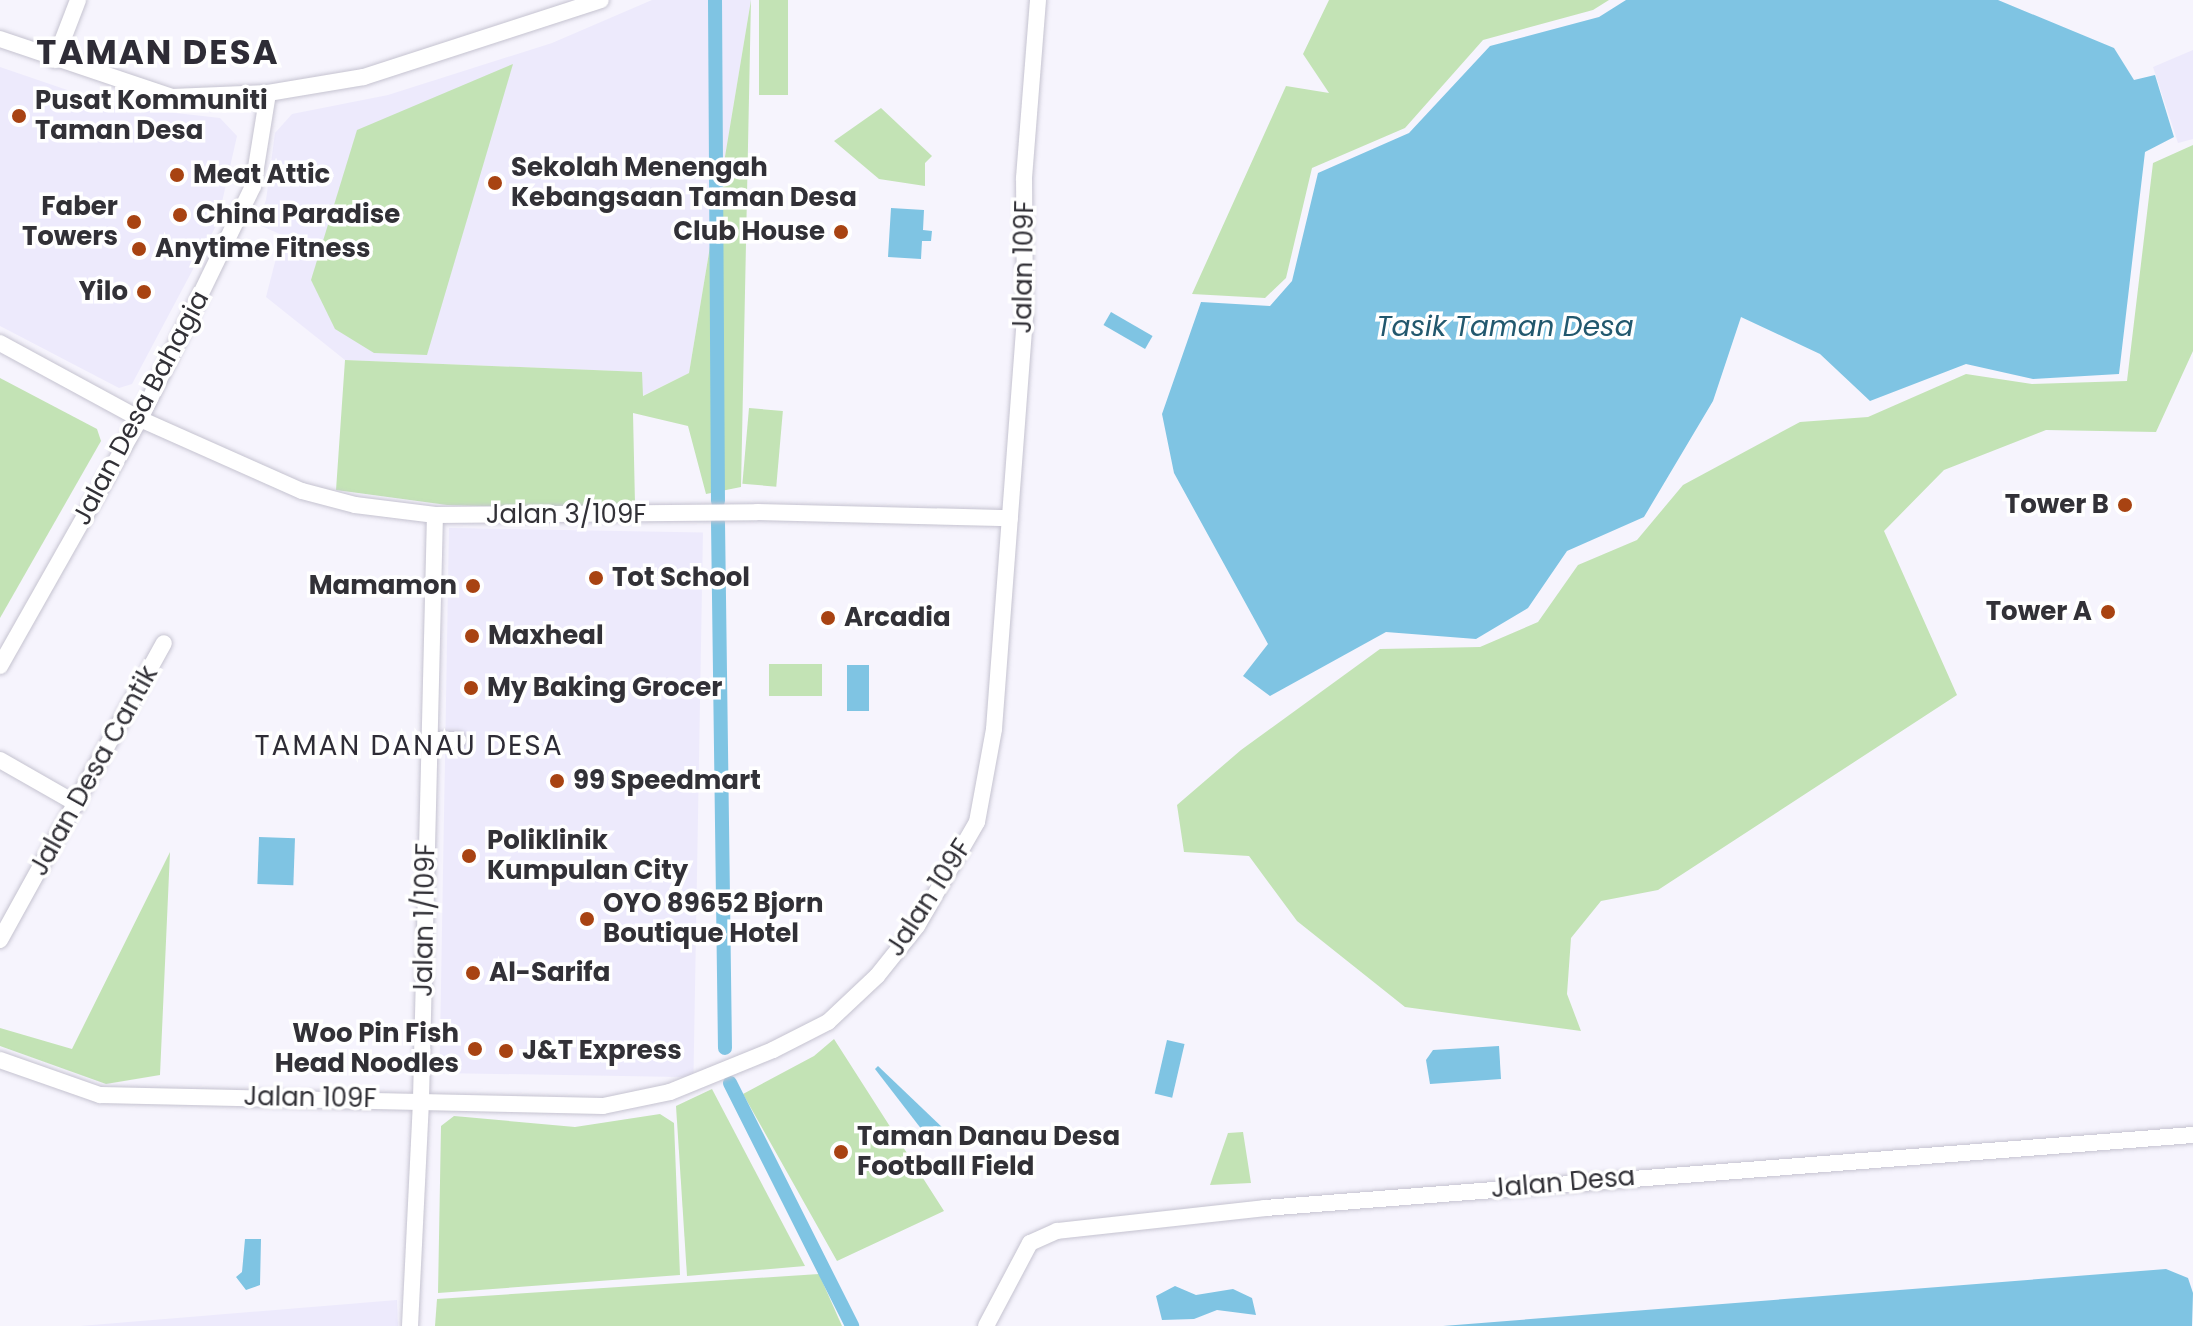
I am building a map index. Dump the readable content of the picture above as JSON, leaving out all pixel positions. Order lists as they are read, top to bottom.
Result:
{
  "streets": {
    "street": [
      "Jalan 109F",
      "Jalan Desa Bahagia",
      "Jalan 3/109F",
      "Jalan Desa Cantik",
      "Jalan 1/109F",
      "Jalan Desa"
    ]
  },
  "crossings": [
    ["Jalan 109F", "Jalan 3/109F"],
    ["Jalan 109F", "Jalan 1/109F"],
    ["Jalan Desa Bahagia", "Jalan 3/109F"],
    ["Jalan 3/109F", "Jalan 1/109F"]
  ],
  "districts": ["TAMAN DESA", "TAMAN DANAU DESA"],
  "water": ["Tasik Taman Desa"],
  "places": [
    "Pusat Kommuniti Taman Desa",
    "Meat Attic",
    "Sekolah Menengah Kebangsaan Taman Desa",
    "China Paradise",
    "Faber Towers",
    "Club House",
    "Anytime Fitness",
    "Yilo",
    "Tower B",
    "Tot School",
    "Mamamon",
    "Tower A",
    "Arcadia",
    "Maxheal",
    "My Baking Grocer",
    "99 Speedmart",
    "Poliklinik Kumpulan City",
    "OYO 89652 Bjorn Boutique Hotel",
    "Al-Sarifa",
    "Woo Pin Fish Head Noodles",
    "J&T Express",
    "Taman Danau Desa Football Field"
  ]
}
